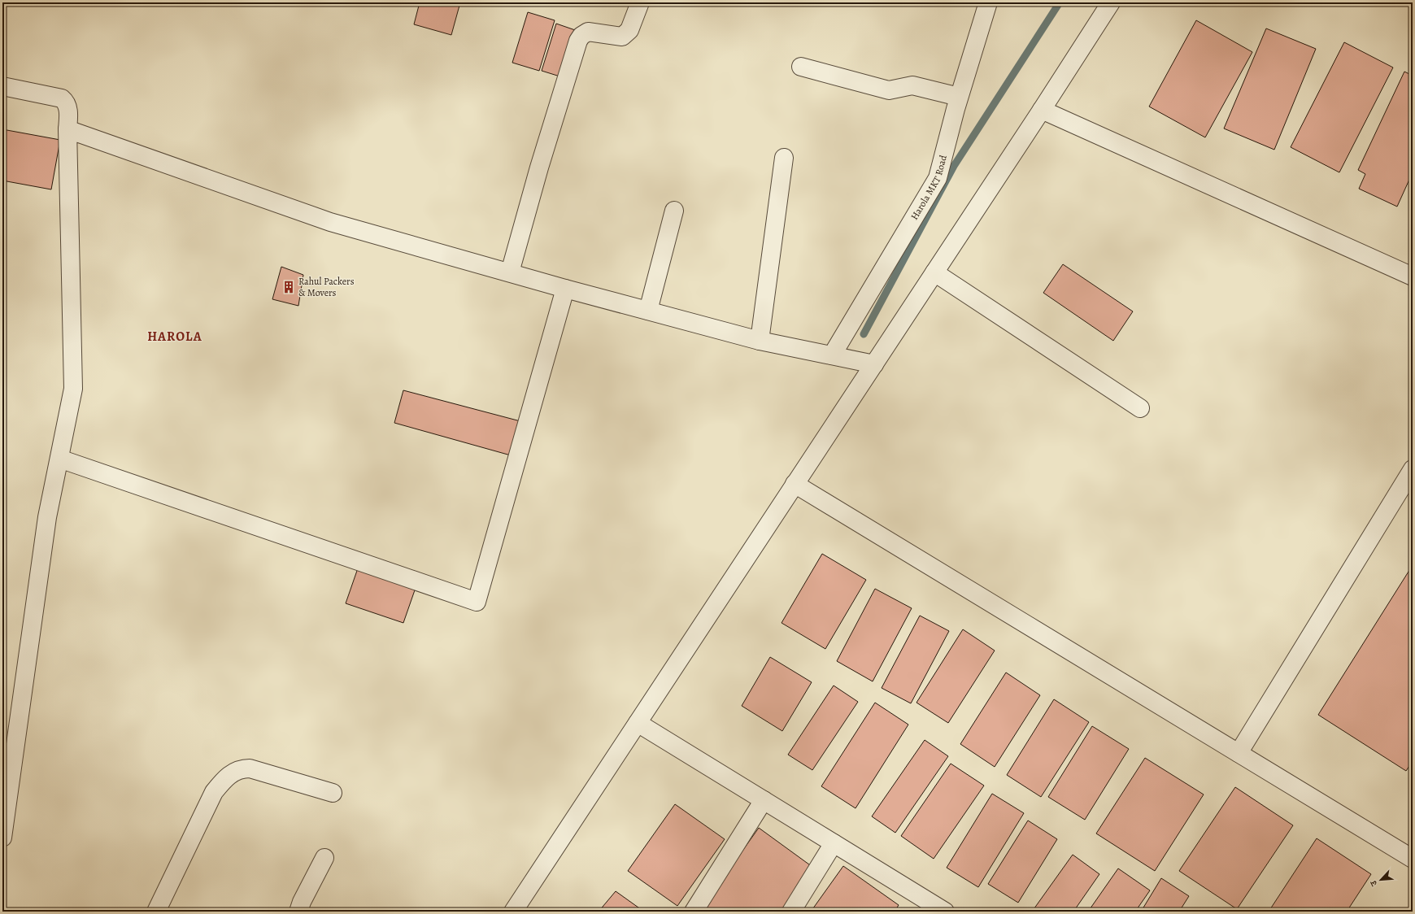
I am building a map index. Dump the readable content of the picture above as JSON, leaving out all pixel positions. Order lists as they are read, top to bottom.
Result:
{
  "streets": {
    "street": ["Harola MKT Road"]
  },
  "districts": ["HAROLA"],
  "places": {
    "building": ["Rahul Packers & Movers"]
  },
  "north": "bottom left"
}
